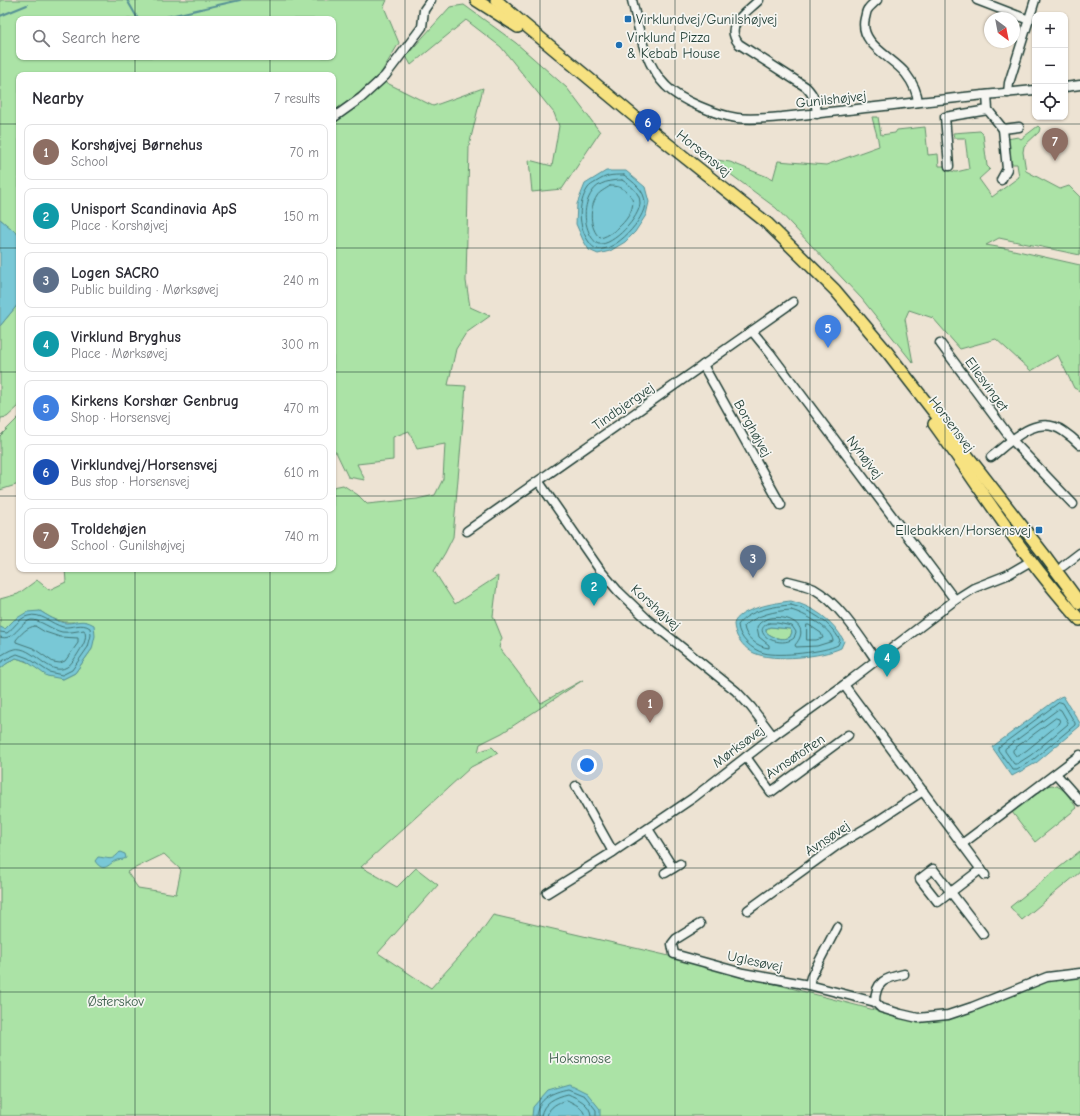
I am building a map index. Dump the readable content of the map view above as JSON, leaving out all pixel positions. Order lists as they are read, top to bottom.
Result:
{
  "streets": {
    "main road": ["Horsensvej"],
    "street": [
      "Gunilshøjvej",
      "Ellesvinget",
      "Tindbjergvej",
      "Borghøjvej",
      "Nyhøjvej",
      "Korshøjvej",
      "Mørksøvej",
      "Avnsøtoften",
      "Avnsøvej",
      "Uglesøvej"
    ]
  },
  "crossings": [
    ["Horsensvej", "Mørksøvej"],
    ["Tindbjergvej", "Borghøjvej"],
    ["Tindbjergvej", "Nyhøjvej"],
    ["Tindbjergvej", "Korshøjvej"],
    ["Nyhøjvej", "Mørksøvej"],
    ["Korshøjvej", "Mørksøvej"],
    ["Mørksøvej", "Avnsøtoften"]
  ],
  "parks": ["Østerskov", "Hoksmose"],
  "places": {
    "transit": ["Virklundvej/Gunilshøjvej", "Ellebakken/Horsensvej"],
    "other": ["Virklund Pizza & Kebab House"]
  },
  "north": "bottom right",
  "page": {
    "map_buttons": ["+", "−"],
    "search": "Search here",
    "heading": ["Nearby", "7 results"],
    "pins": [
      "6",
      "7",
      "5",
      "3",
      "2",
      "4",
      "1"
    ],
    "list": [
      {
        "mark": "1",
        "name": "Korshøjvej Børnehus",
        "note": "School",
        "value": "70 m"
      },
      {
        "mark": "2",
        "name": "Unisport Scandinavia ApS",
        "note": "Place · Korshøjvej",
        "value": "150 m"
      },
      {
        "mark": "3",
        "name": "Logen SACRO",
        "note": "Public building · Mørksøvej",
        "value": "240 m"
      },
      {
        "mark": "4",
        "name": "Virklund Bryghus",
        "note": "Place · Mørksøvej",
        "value": "300 m"
      },
      {
        "mark": "5",
        "name": "Kirkens Korshær Genbrug",
        "note": "Shop · Horsensvej",
        "value": "470 m"
      },
      {
        "mark": "6",
        "name": "Virklundvej/Horsensvej",
        "note": "Bus stop · Horsensvej",
        "value": "610 m"
      },
      {
        "mark": "7",
        "name": "Troldehøjen",
        "note": "School · Gunilshøjvej",
        "value": "740 m"
      }
    ]
  }
}
